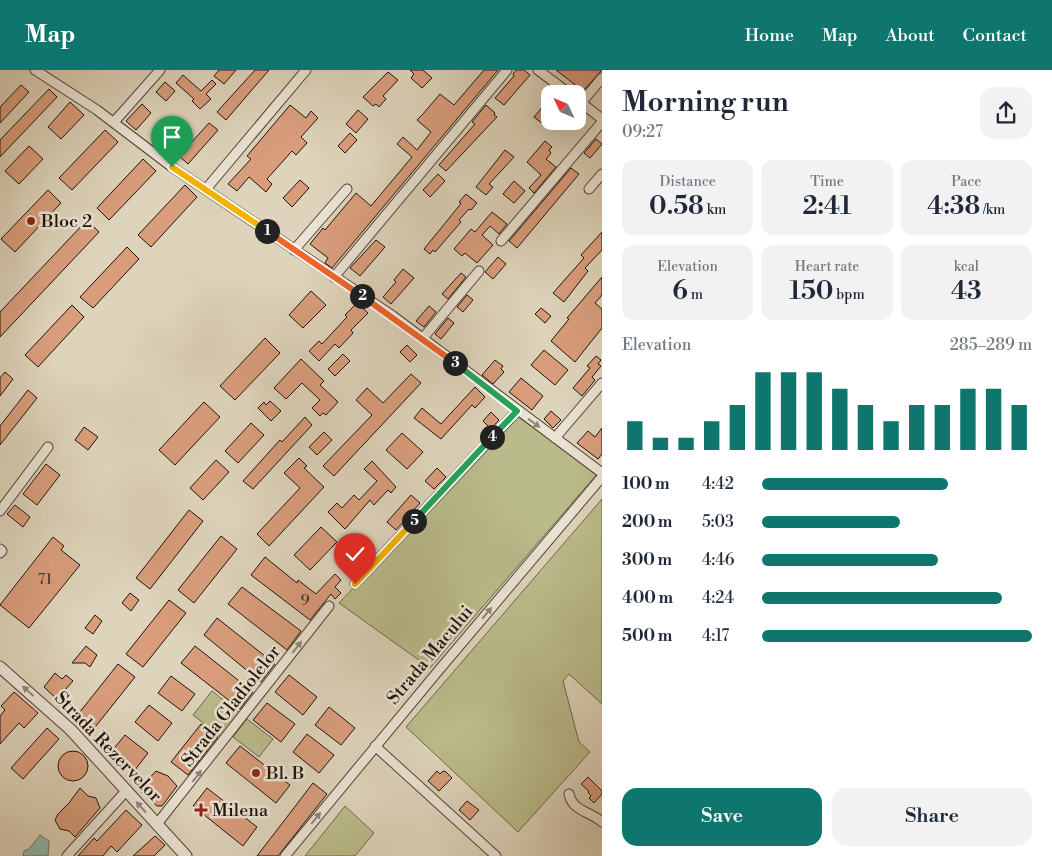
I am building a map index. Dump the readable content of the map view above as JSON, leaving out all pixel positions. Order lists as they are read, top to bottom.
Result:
{
  "streets": {
    "street": ["Strada Macului", "Strada Gladiolelor", "Strada Rezervelor"]
  },
  "crossings": [
    ["Strada Gladiolelor", "Strada Rezervelor"]
  ],
  "one_way": ["Strada Macului", "Strada Gladiolelor", "Strada Rezervelor"],
  "places": {
    "other": ["Bloc 2", "Bl. B"],
    "health": ["Milena"]
  },
  "house_numbers": ["71", "9"],
  "north": "top left",
  "page": {
    "header": "Map",
    "nav": [
      "Home",
      "Map",
      "About",
      "Contact"
    ],
    "heading": ["Morning run", "09:27"],
    "stats": [
      ["Distance", "0.58 km"],
      ["Time", "2:41"],
      ["Pace", "4:38 /km"],
      ["Elevation", "6 m"],
      ["Heart rate", "150 bpm"],
      ["kcal", "43"]
    ],
    "pins": [
      "1",
      "2",
      "3",
      "4",
      "5"
    ],
    "chart": ["Elevation", "285–289 m"],
    "list": [
      {
        "name": "100 m",
        "note": "4:42"
      },
      {
        "name": "200 m",
        "note": "5:03"
      },
      {
        "name": "300 m",
        "note": "4:46"
      },
      {
        "name": "400 m",
        "note": "4:24"
      },
      {
        "name": "500 m",
        "note": "4:17"
      }
    ],
    "buttons": ["Save", "Share"]
  }
}
